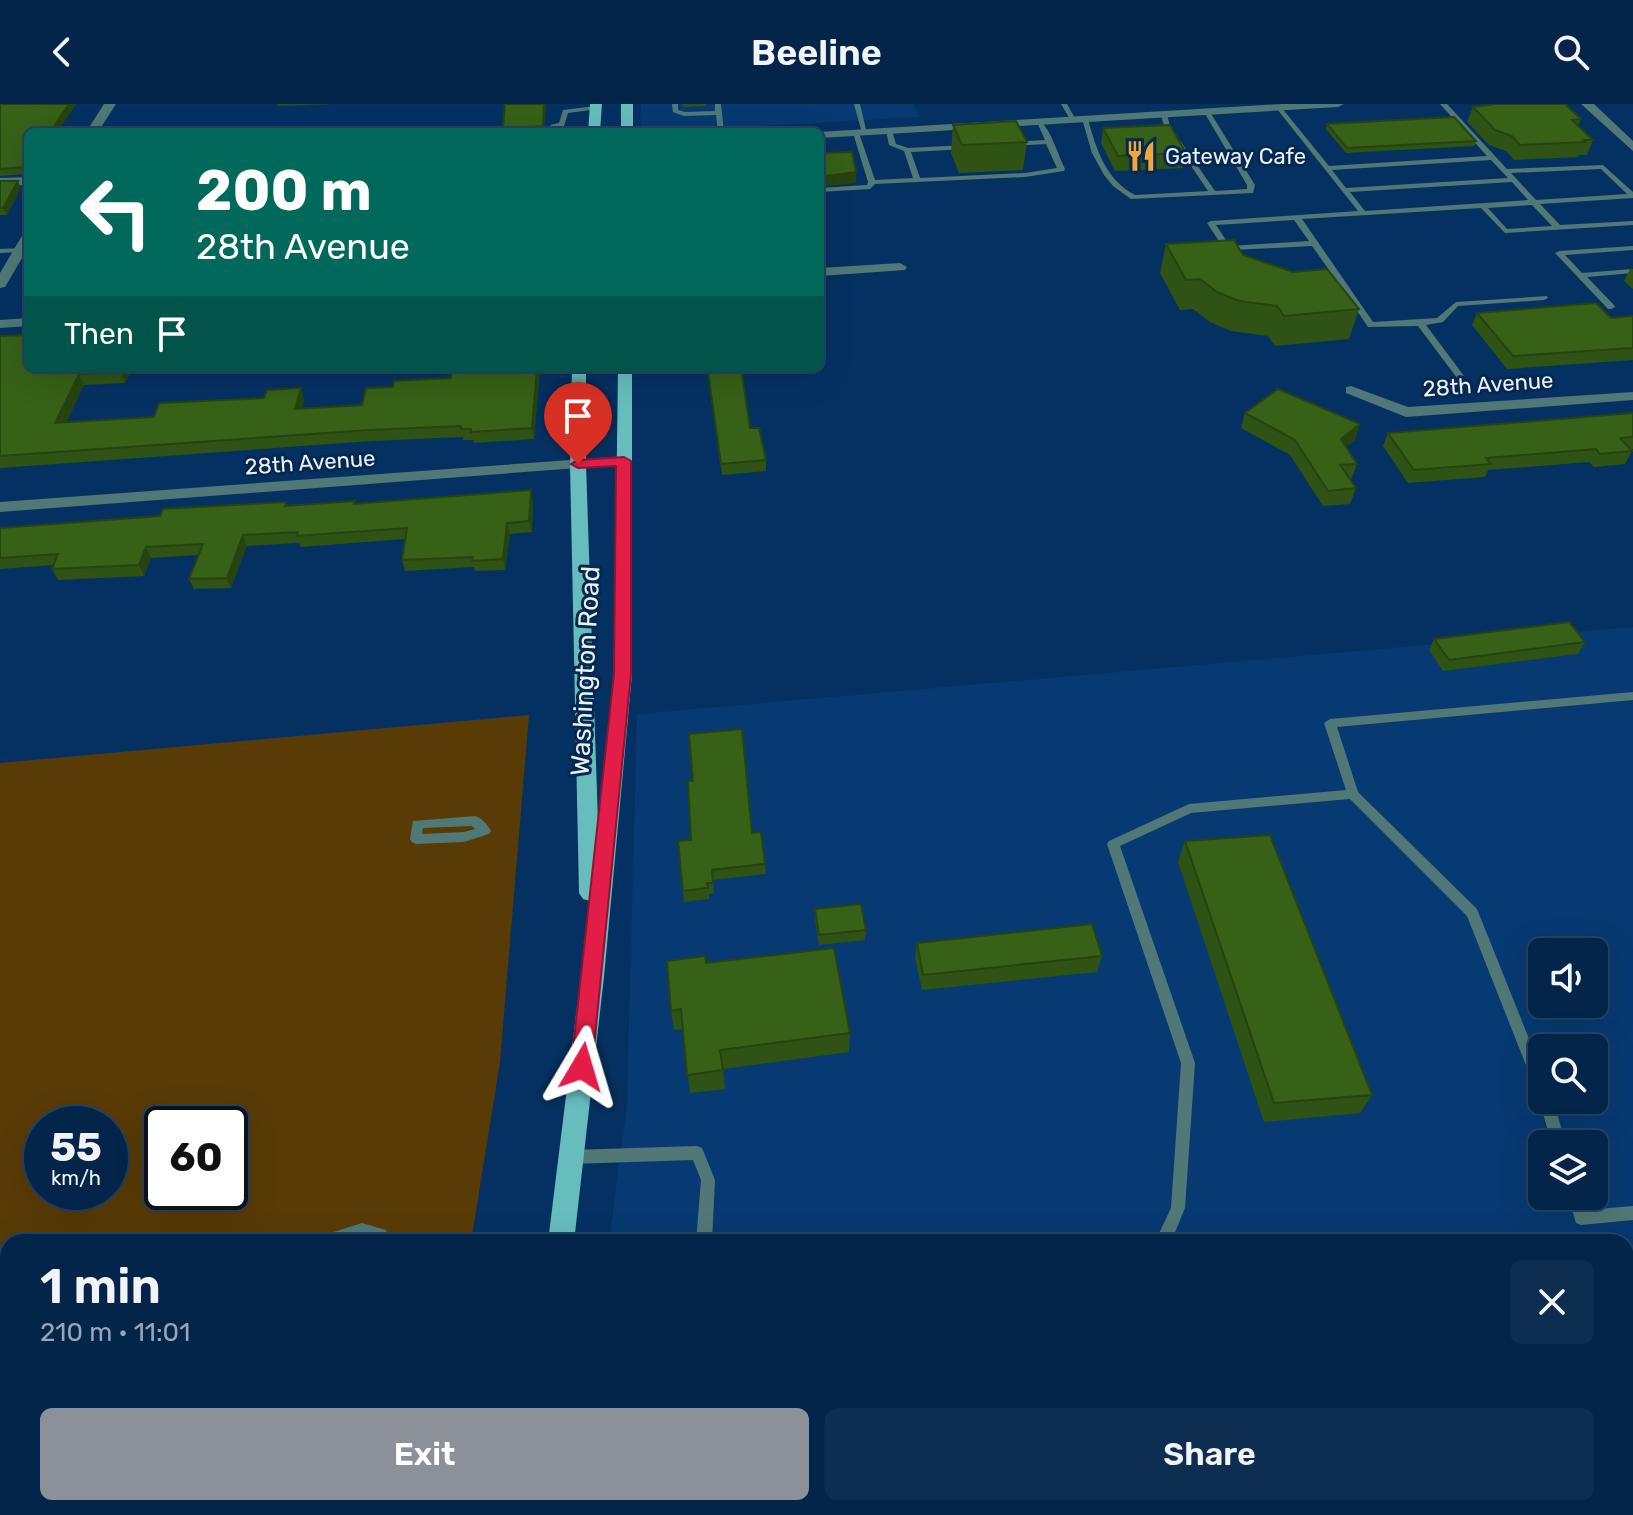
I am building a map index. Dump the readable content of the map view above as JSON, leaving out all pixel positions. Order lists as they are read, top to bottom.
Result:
{
  "streets": {
    "main road": ["Washington Road"],
    "street": ["28th Avenue"]
  },
  "crossings": [
    ["28th Avenue", "Washington Road"]
  ],
  "places": {
    "restaurant": ["Gateway Cafe"]
  },
  "page": {
    "header": "Beeline",
    "turn": ["200 m", "28th Avenue"],
    "then": "Then",
    "speed": "55 km/h",
    "limit": "60",
    "heading": ["1 min", "210 m · 11:01"],
    "buttons": ["Exit", "Share"]
  }
}
